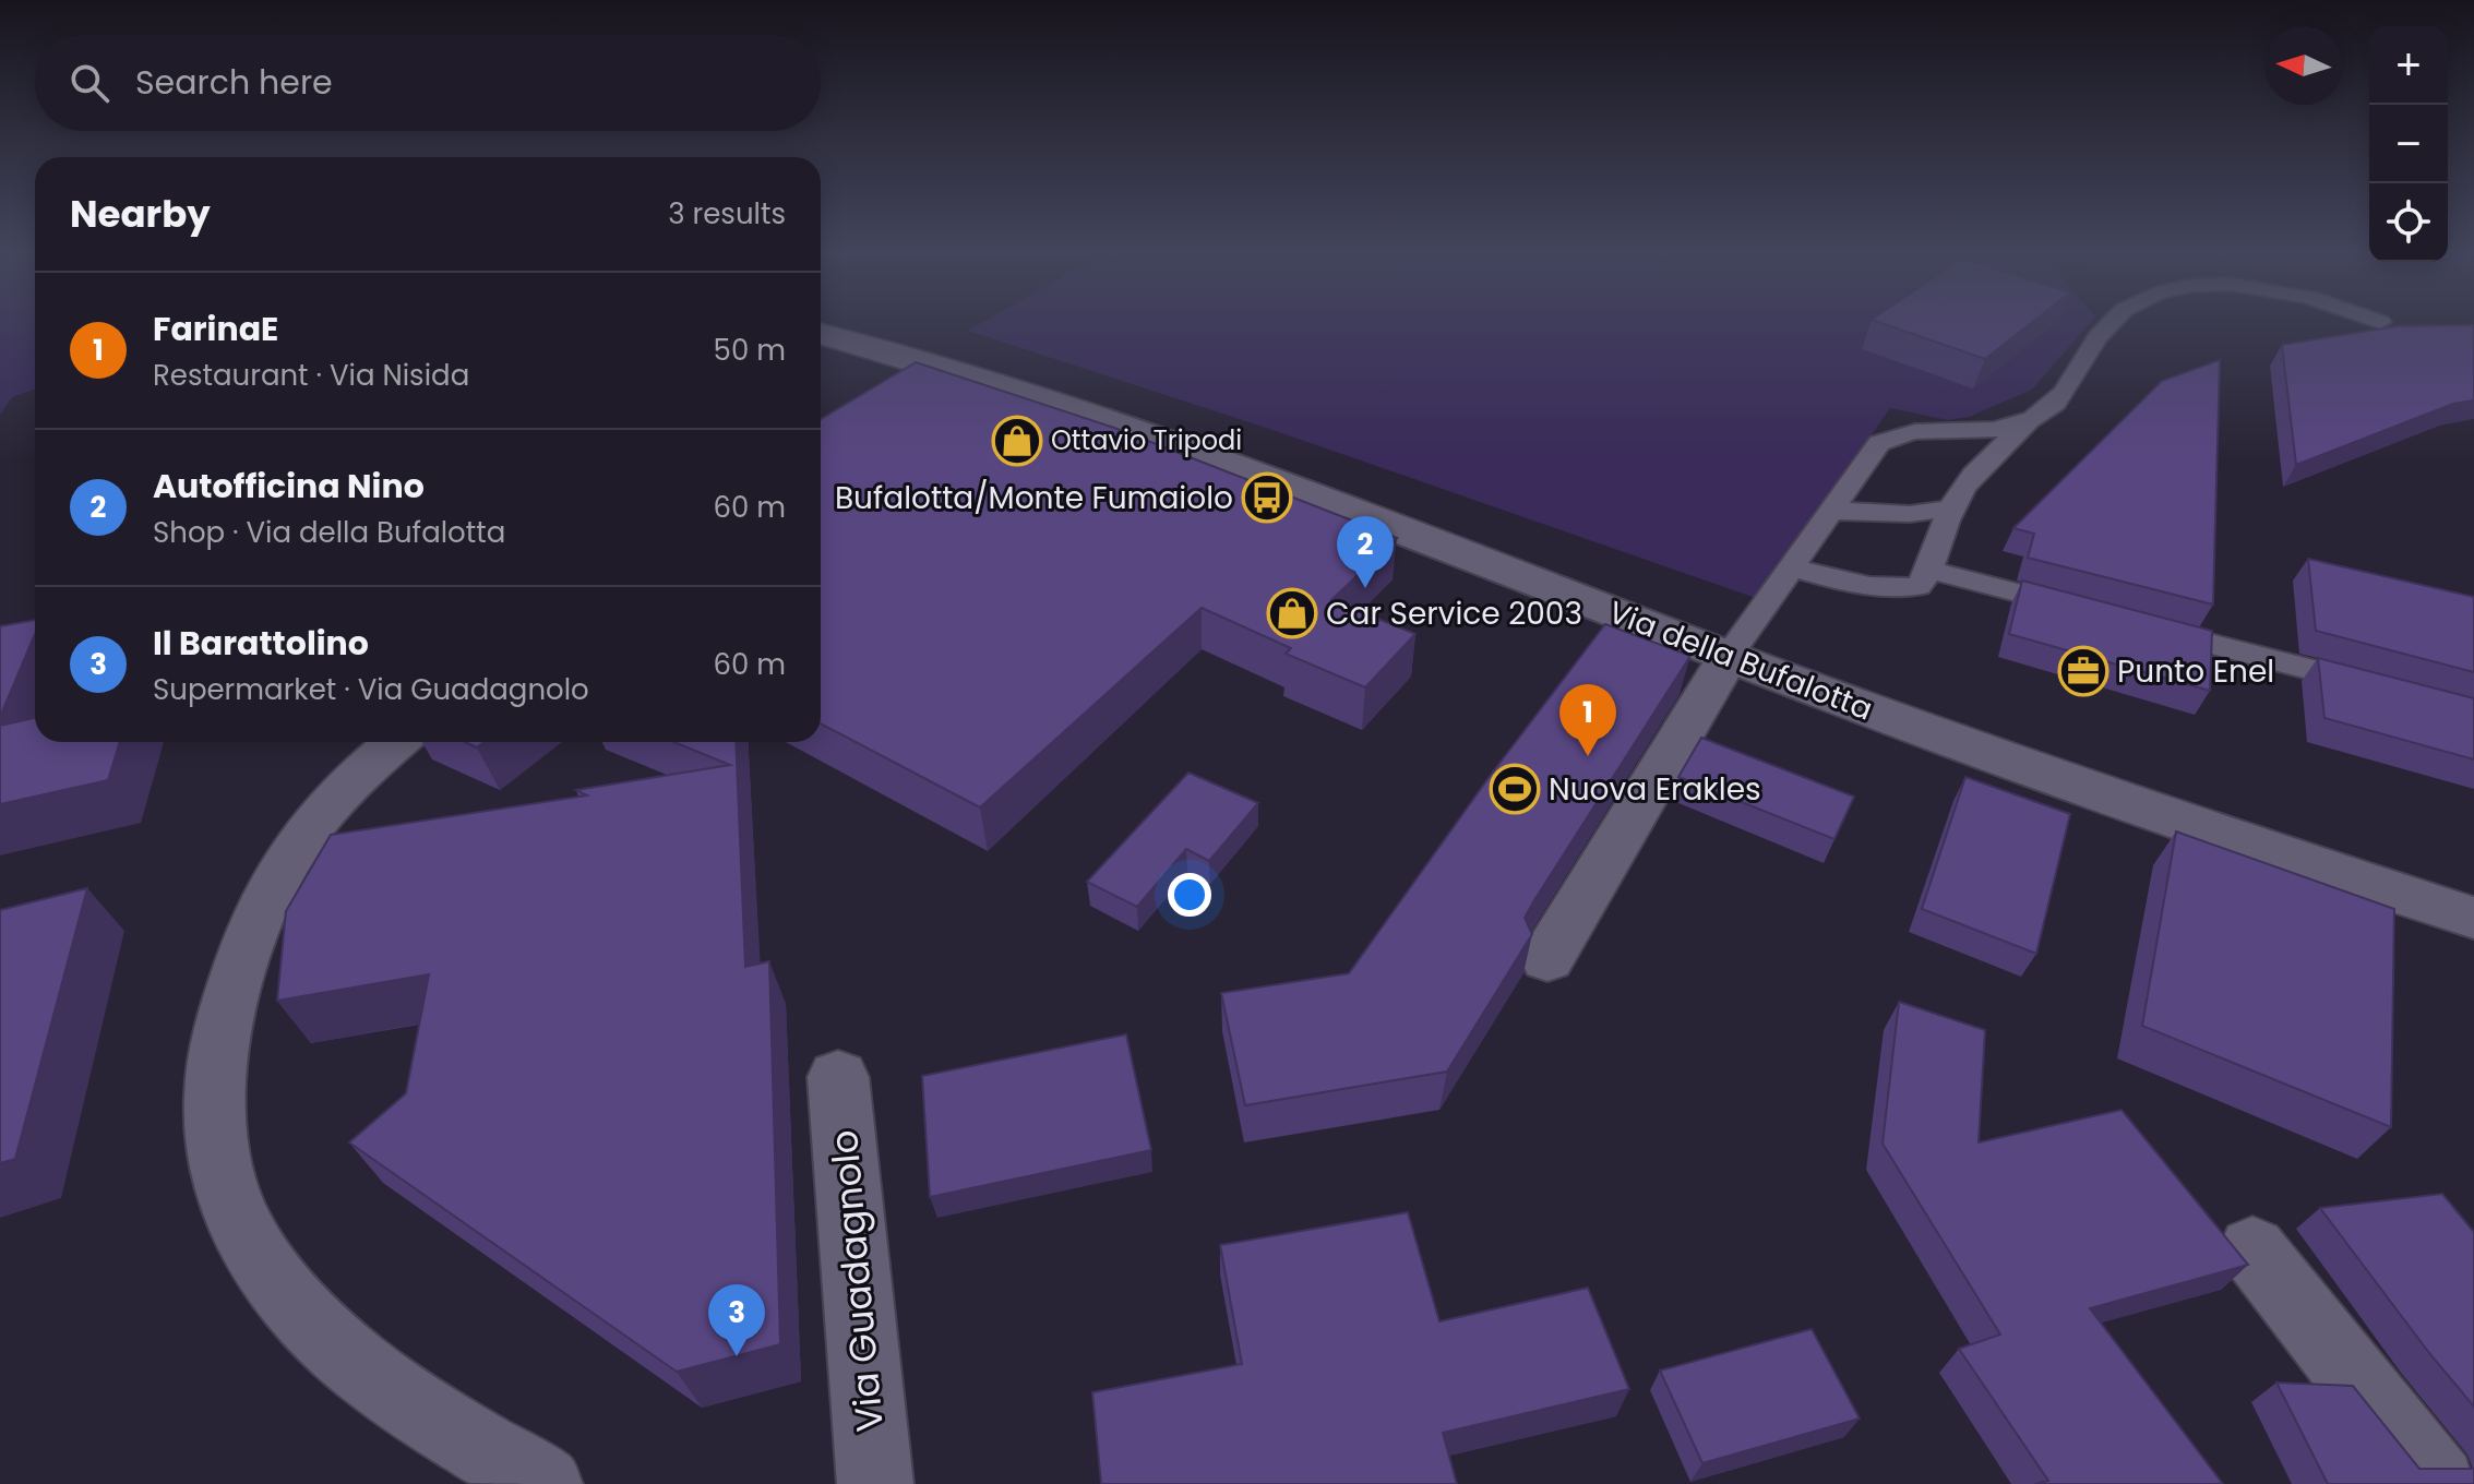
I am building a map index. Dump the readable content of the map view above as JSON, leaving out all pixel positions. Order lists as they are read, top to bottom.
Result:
{
  "streets": {
    "street": ["Via della Bufalotta", "Via Guadagnolo"]
  },
  "places": {
    "shop": ["Ottavio Tripodi", "Car Service 2003"],
    "bus stop": ["Bufalotta/Monte Fumaiolo"],
    "office": ["Punto Enel"],
    "sports": ["Nuova Erakles"]
  },
  "north": "left",
  "page": {
    "map_buttons": ["+", "−"],
    "search": "Search here",
    "heading": ["Nearby", "3 results"],
    "list": [
      {
        "mark": "1",
        "name": "FarinaE",
        "note": "Restaurant · Via Nisida",
        "value": "50 m"
      },
      {
        "mark": "2",
        "name": "Autofficina Nino",
        "note": "Shop · Via della Bufalotta",
        "value": "60 m"
      },
      {
        "mark": "3",
        "name": "Il Barattolino",
        "note": "Supermarket · Via Guadagnolo",
        "value": "60 m"
      }
    ],
    "pins": ["2", "1", "3"]
  }
}
